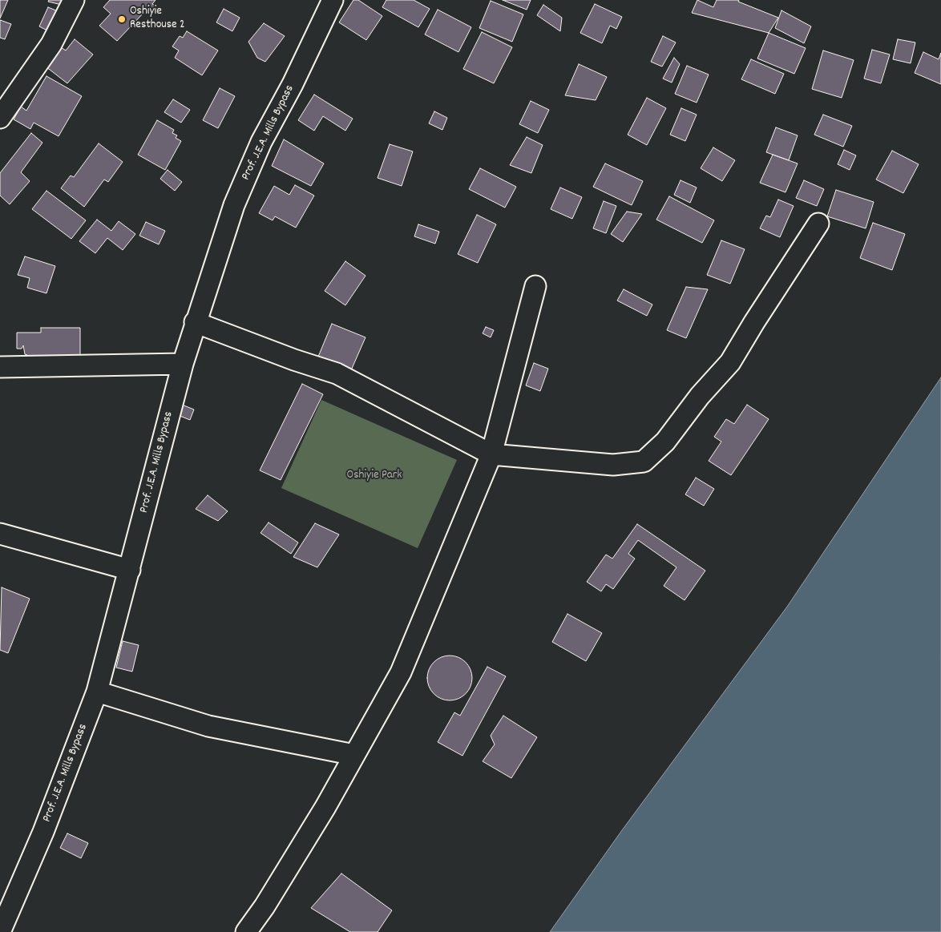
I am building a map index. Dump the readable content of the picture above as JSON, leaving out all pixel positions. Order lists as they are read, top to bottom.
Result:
{
  "streets": {
    "street": ["Prof. J.E.A. Mills Bypass"]
  },
  "parks": ["Oshiyie Park"],
  "places": ["Oshiyie Resthouse 2"]
}
